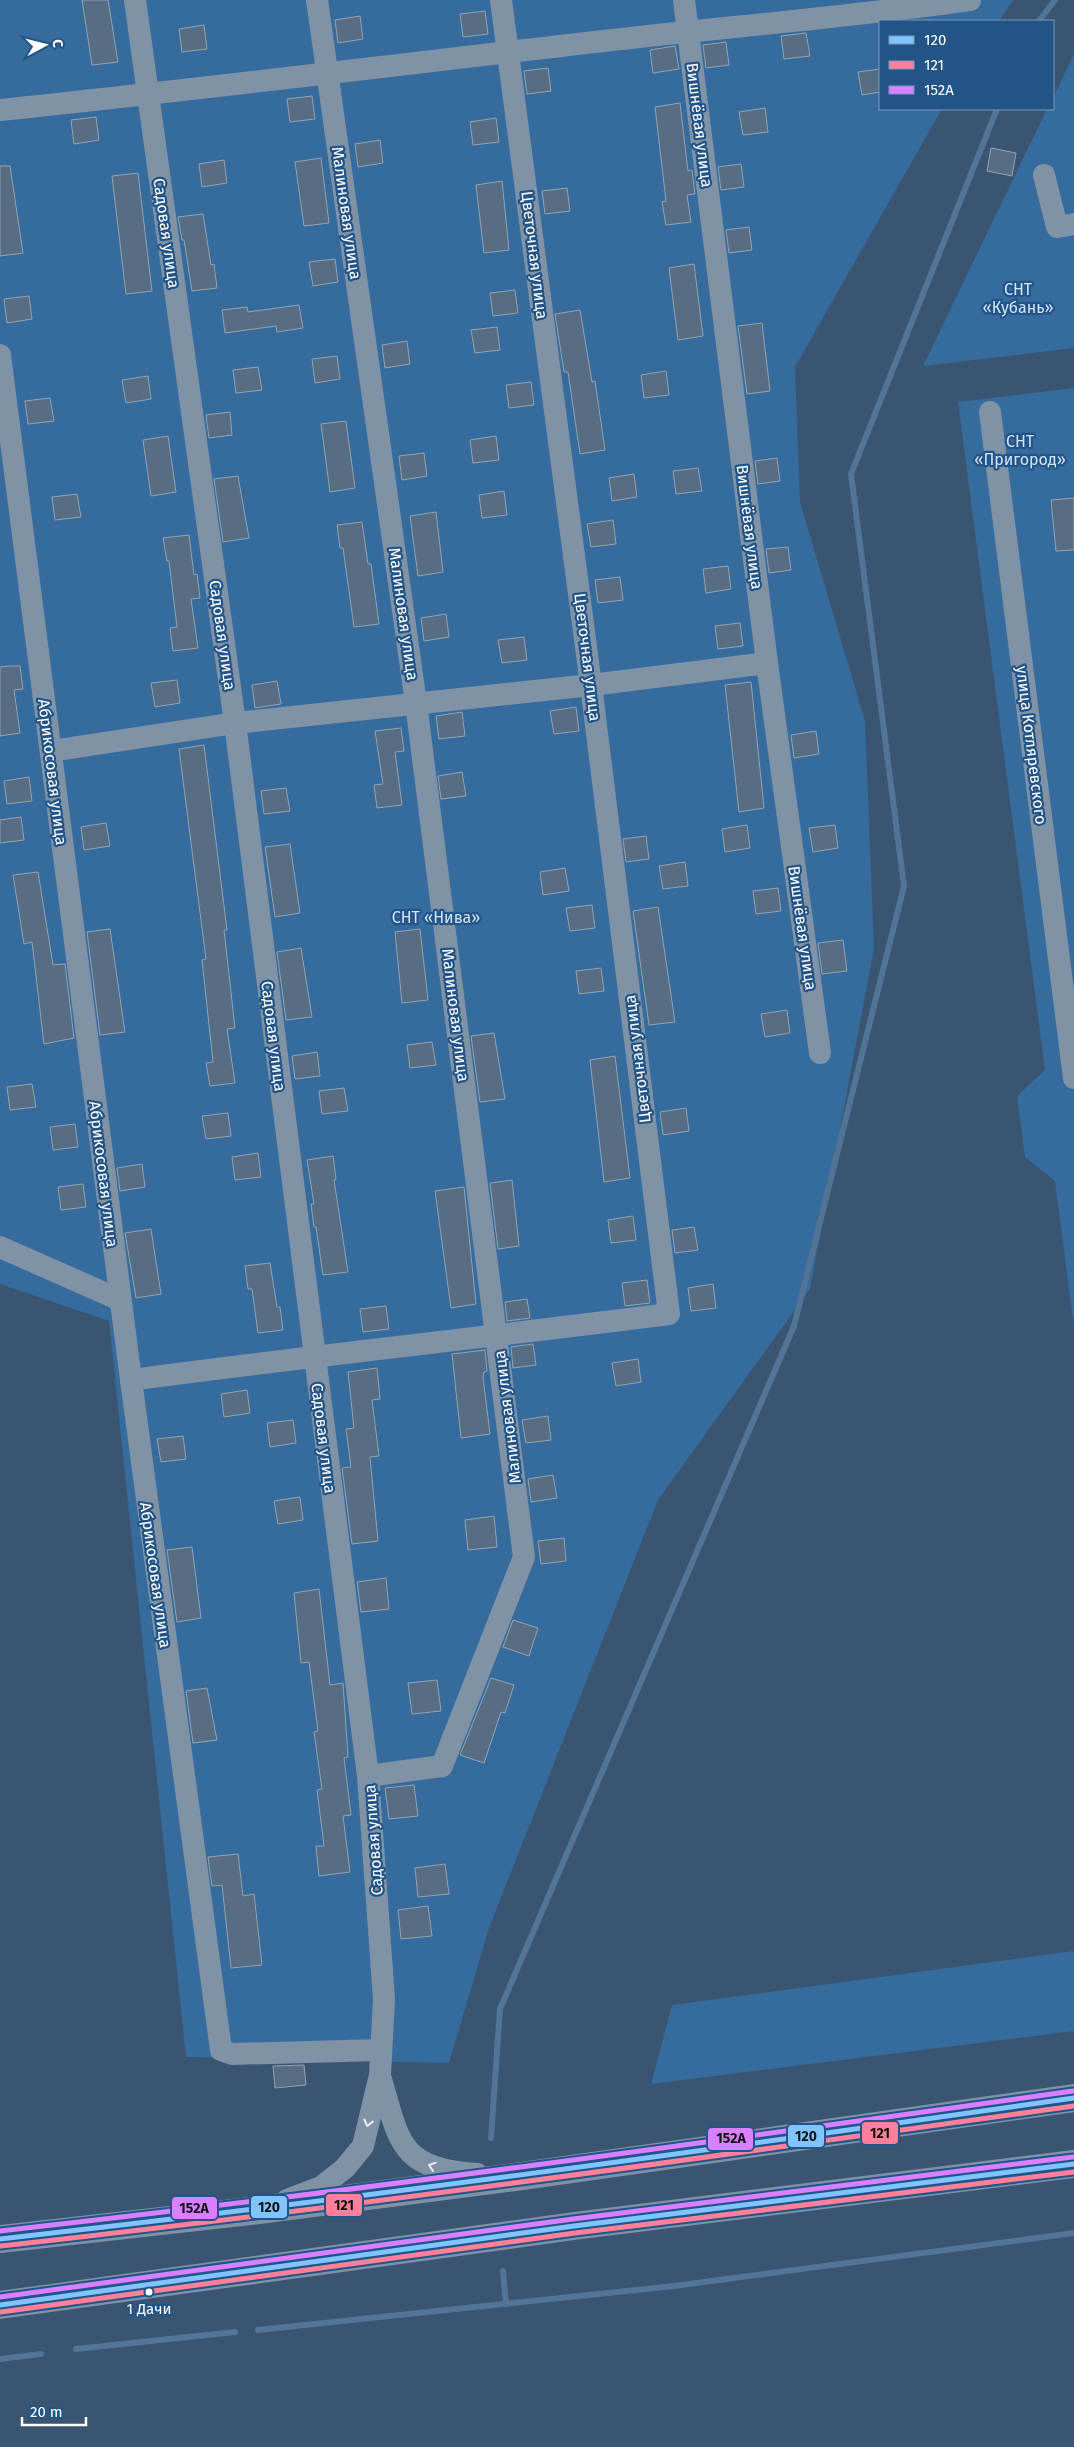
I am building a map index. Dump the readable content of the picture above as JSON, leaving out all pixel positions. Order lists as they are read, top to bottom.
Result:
{
  "streets": {
    "street": [
      "Вишнёвая улица",
      "Малиновая улица",
      "Садовая улица",
      "Цветочная улица",
      "улица Котляревского",
      "Абрикосовая улица"
    ]
  },
  "crossings": [
    ["Малиновая улица", "Садовая улица"],
    ["Малиновая улица", "Цветочная улица"],
    ["Садовая улица", "Абрикосовая улица"]
  ],
  "parks": ["СНТ «Кубань»", "СНТ «Пригород»", "СНТ «Нива»"],
  "places": ["1 Дачи"],
  "lines": ["transit line 152A", "transit line 120", "transit line 121"],
  "legend": ["120", "121", "152A"],
  "scale_bar": "20 m",
  "north": "right"
}
